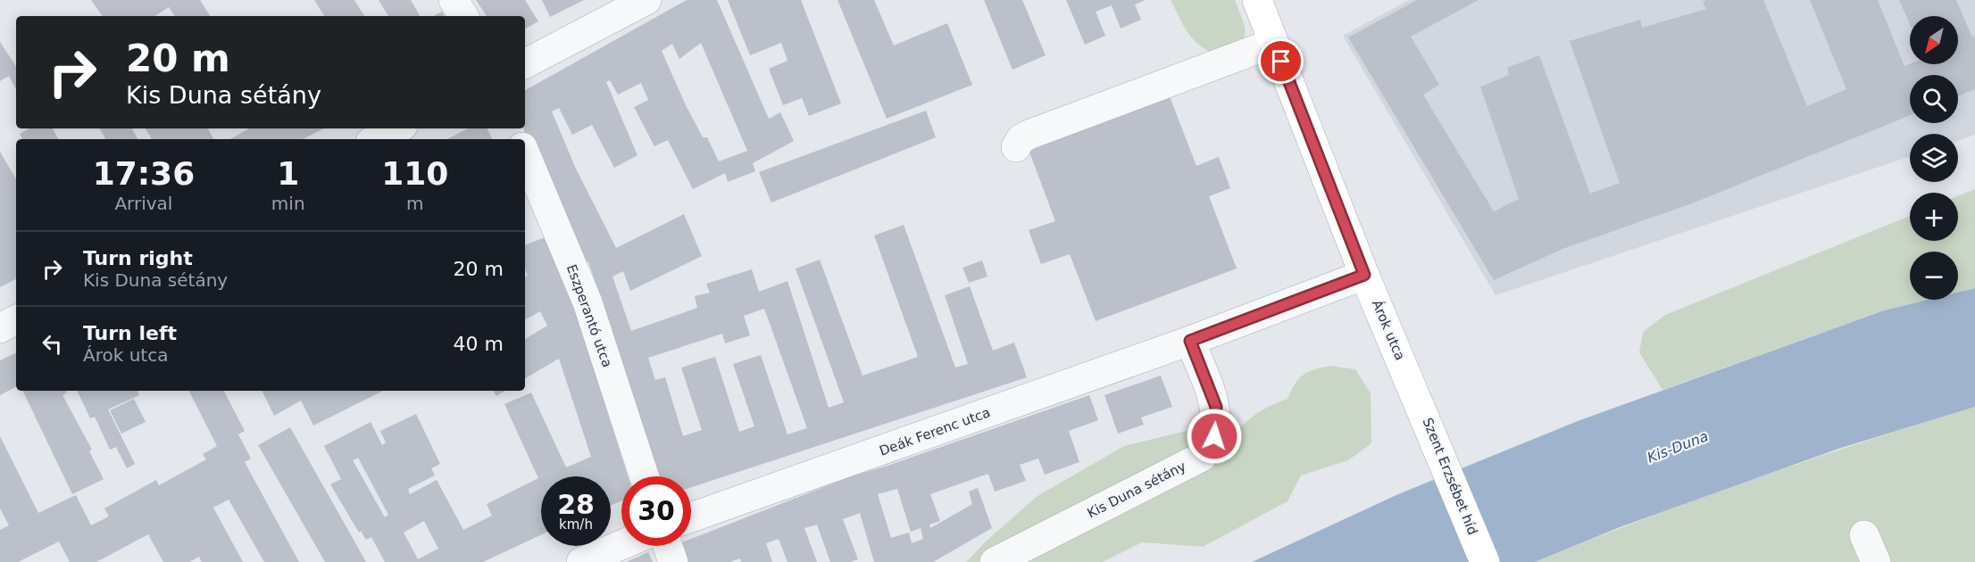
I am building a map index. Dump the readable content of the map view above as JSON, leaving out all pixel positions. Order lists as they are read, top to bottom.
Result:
{
  "streets": {
    "main road": ["Árok utca", "Szent Erzsébet híd"],
    "street": ["Eszperantó utca", "Deák Ferenc utca", "Kis Duna sétány"]
  },
  "crossings": [
    ["Árok utca", "Szent Erzsébet híd"],
    ["Deák Ferenc utca", "Kis Duna sétány"]
  ],
  "water": ["Kis-Duna"],
  "north": "bottom left",
  "page": {
    "map_buttons": ["+", "−"],
    "turn": ["20 m", "Kis Duna sétány"],
    "eta": [
      "17:36",
      "Arrival",
      "1",
      "min",
      "110",
      "m"
    ],
    "list": [
      {
        "name": "Turn right",
        "note": "Kis Duna sétány",
        "value": "20 m"
      },
      {
        "name": "Turn left",
        "note": "Árok utca",
        "value": "40 m"
      }
    ],
    "speed": "28 km/h",
    "limit": "30"
  }
}
